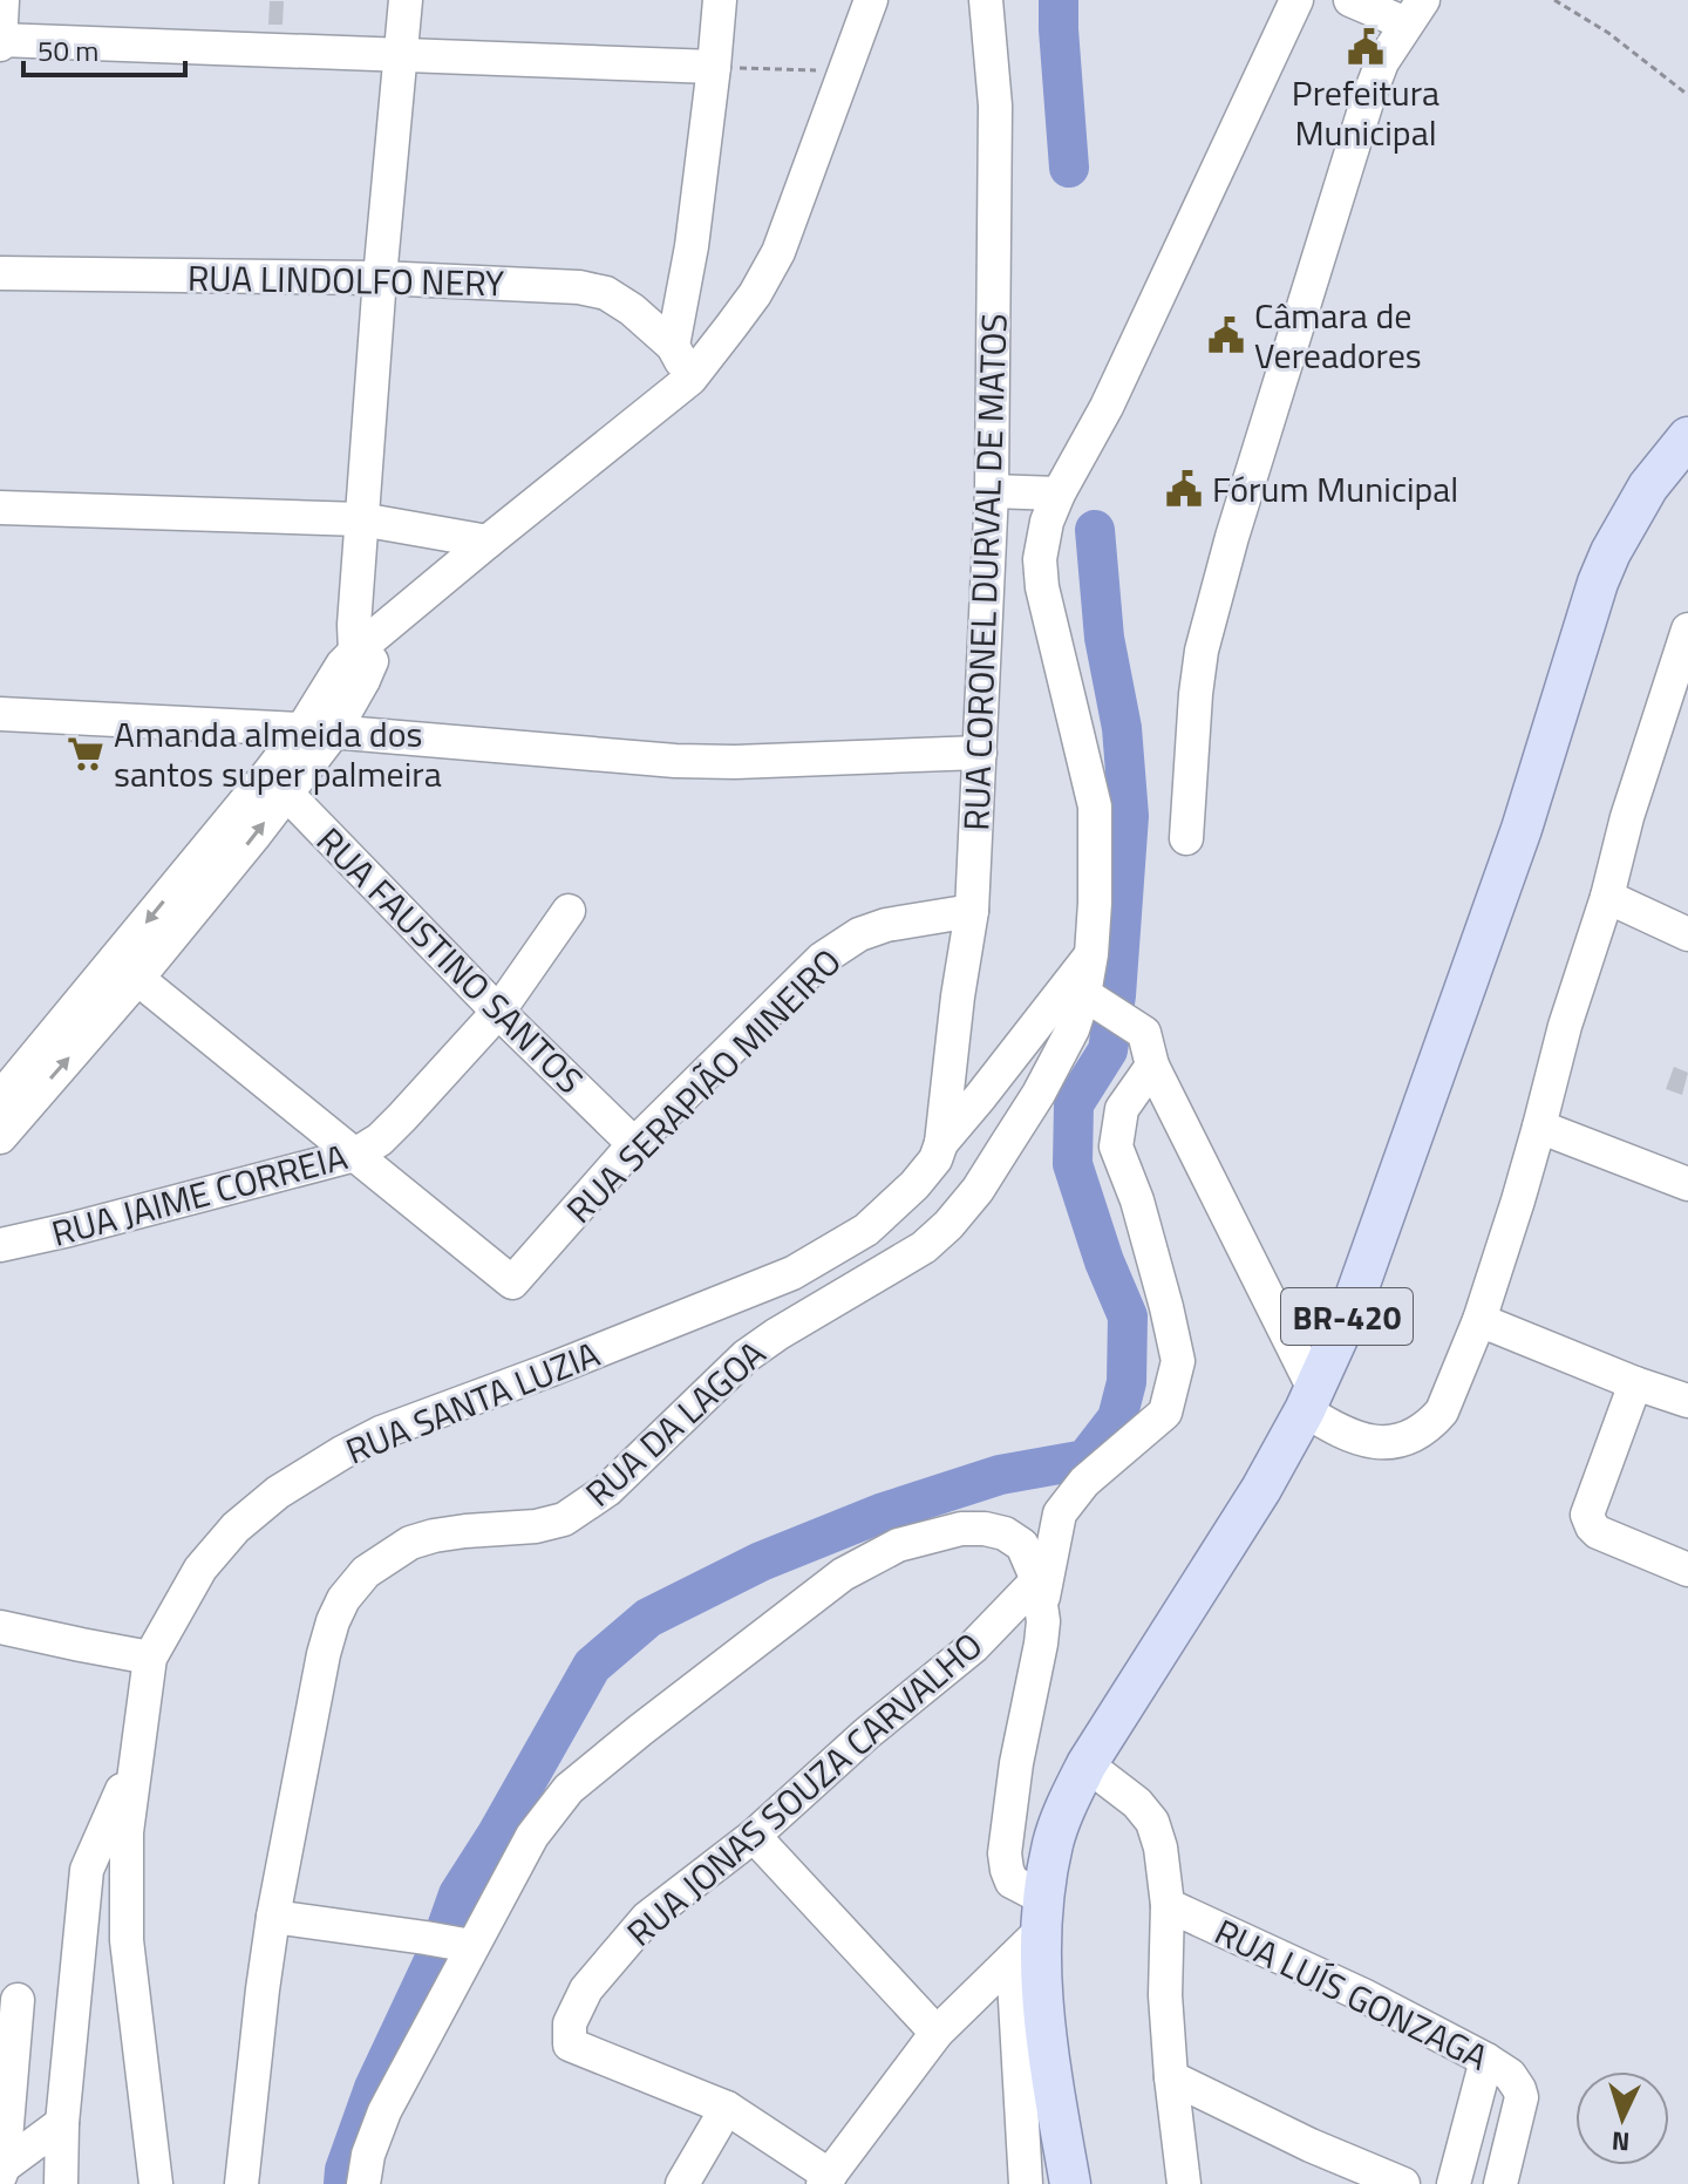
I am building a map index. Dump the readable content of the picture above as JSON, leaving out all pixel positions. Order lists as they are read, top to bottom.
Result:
{
  "streets": {
    "main road": ["BR-420"],
    "street": [
      "RUA LINDOLFO NERY",
      "RUA CORONEL DURVAL DE MATOS",
      "RUA FAUSTINO SANTOS",
      "RUA SERAPIÃO MINEIRO",
      "RUA JAIME CORREIA",
      "RUA SANTA LUZIA",
      "RUA DA LAGOA",
      "RUA JONAS SOUZA CARVALHO",
      "RUA LUÍS GONZAGA"
    ]
  },
  "crossings": [
    ["RUA CORONEL DURVAL DE MATOS", "RUA SERAPIÃO MINEIRO"],
    ["RUA CORONEL DURVAL DE MATOS", "RUA SANTA LUZIA"],
    ["RUA FAUSTINO SANTOS", "RUA SERAPIÃO MINEIRO"],
    ["RUA FAUSTINO SANTOS", "RUA JAIME CORREIA"],
    ["RUA SERAPIÃO MINEIRO", "RUA JAIME CORREIA"],
    ["RUA SANTA LUZIA", "RUA DA LAGOA"]
  ],
  "places": {
    "public building": ["Prefeitura Municipal", "Câmara de Vereadores", "Fórum Municipal"],
    "supermarket": ["Amanda almeida dos santos super palmeira"]
  },
  "scale_bar": "50 m",
  "north": "bottom"
}
